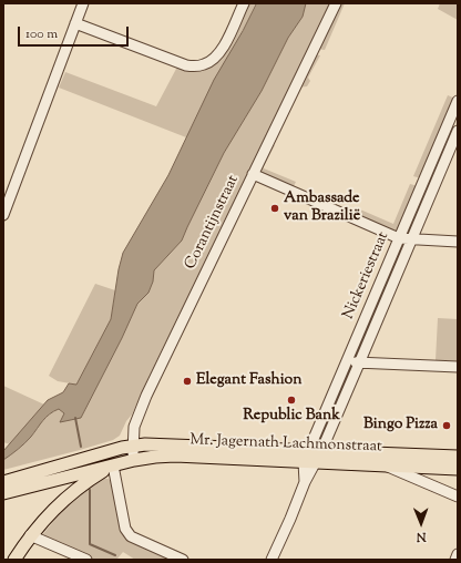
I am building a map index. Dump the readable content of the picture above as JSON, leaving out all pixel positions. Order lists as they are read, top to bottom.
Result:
{
  "streets": {
    "main road": ["Mr. Jagernath Lachmonstraat"],
    "street": ["Corantijnstraat", "Nickeriestraat"]
  },
  "crossings": [
    ["Corantijnstraat", "Mr. Jagernath Lachmonstraat"],
    ["Nickeriestraat", "Mr. Jagernath Lachmonstraat"]
  ],
  "places": [
    "Ambassade van Brazilië",
    "Elegant Fashion",
    "Republic Bank",
    "Bingo Pizza"
  ],
  "scale_bar": "100 m",
  "north": "bottom"
}
